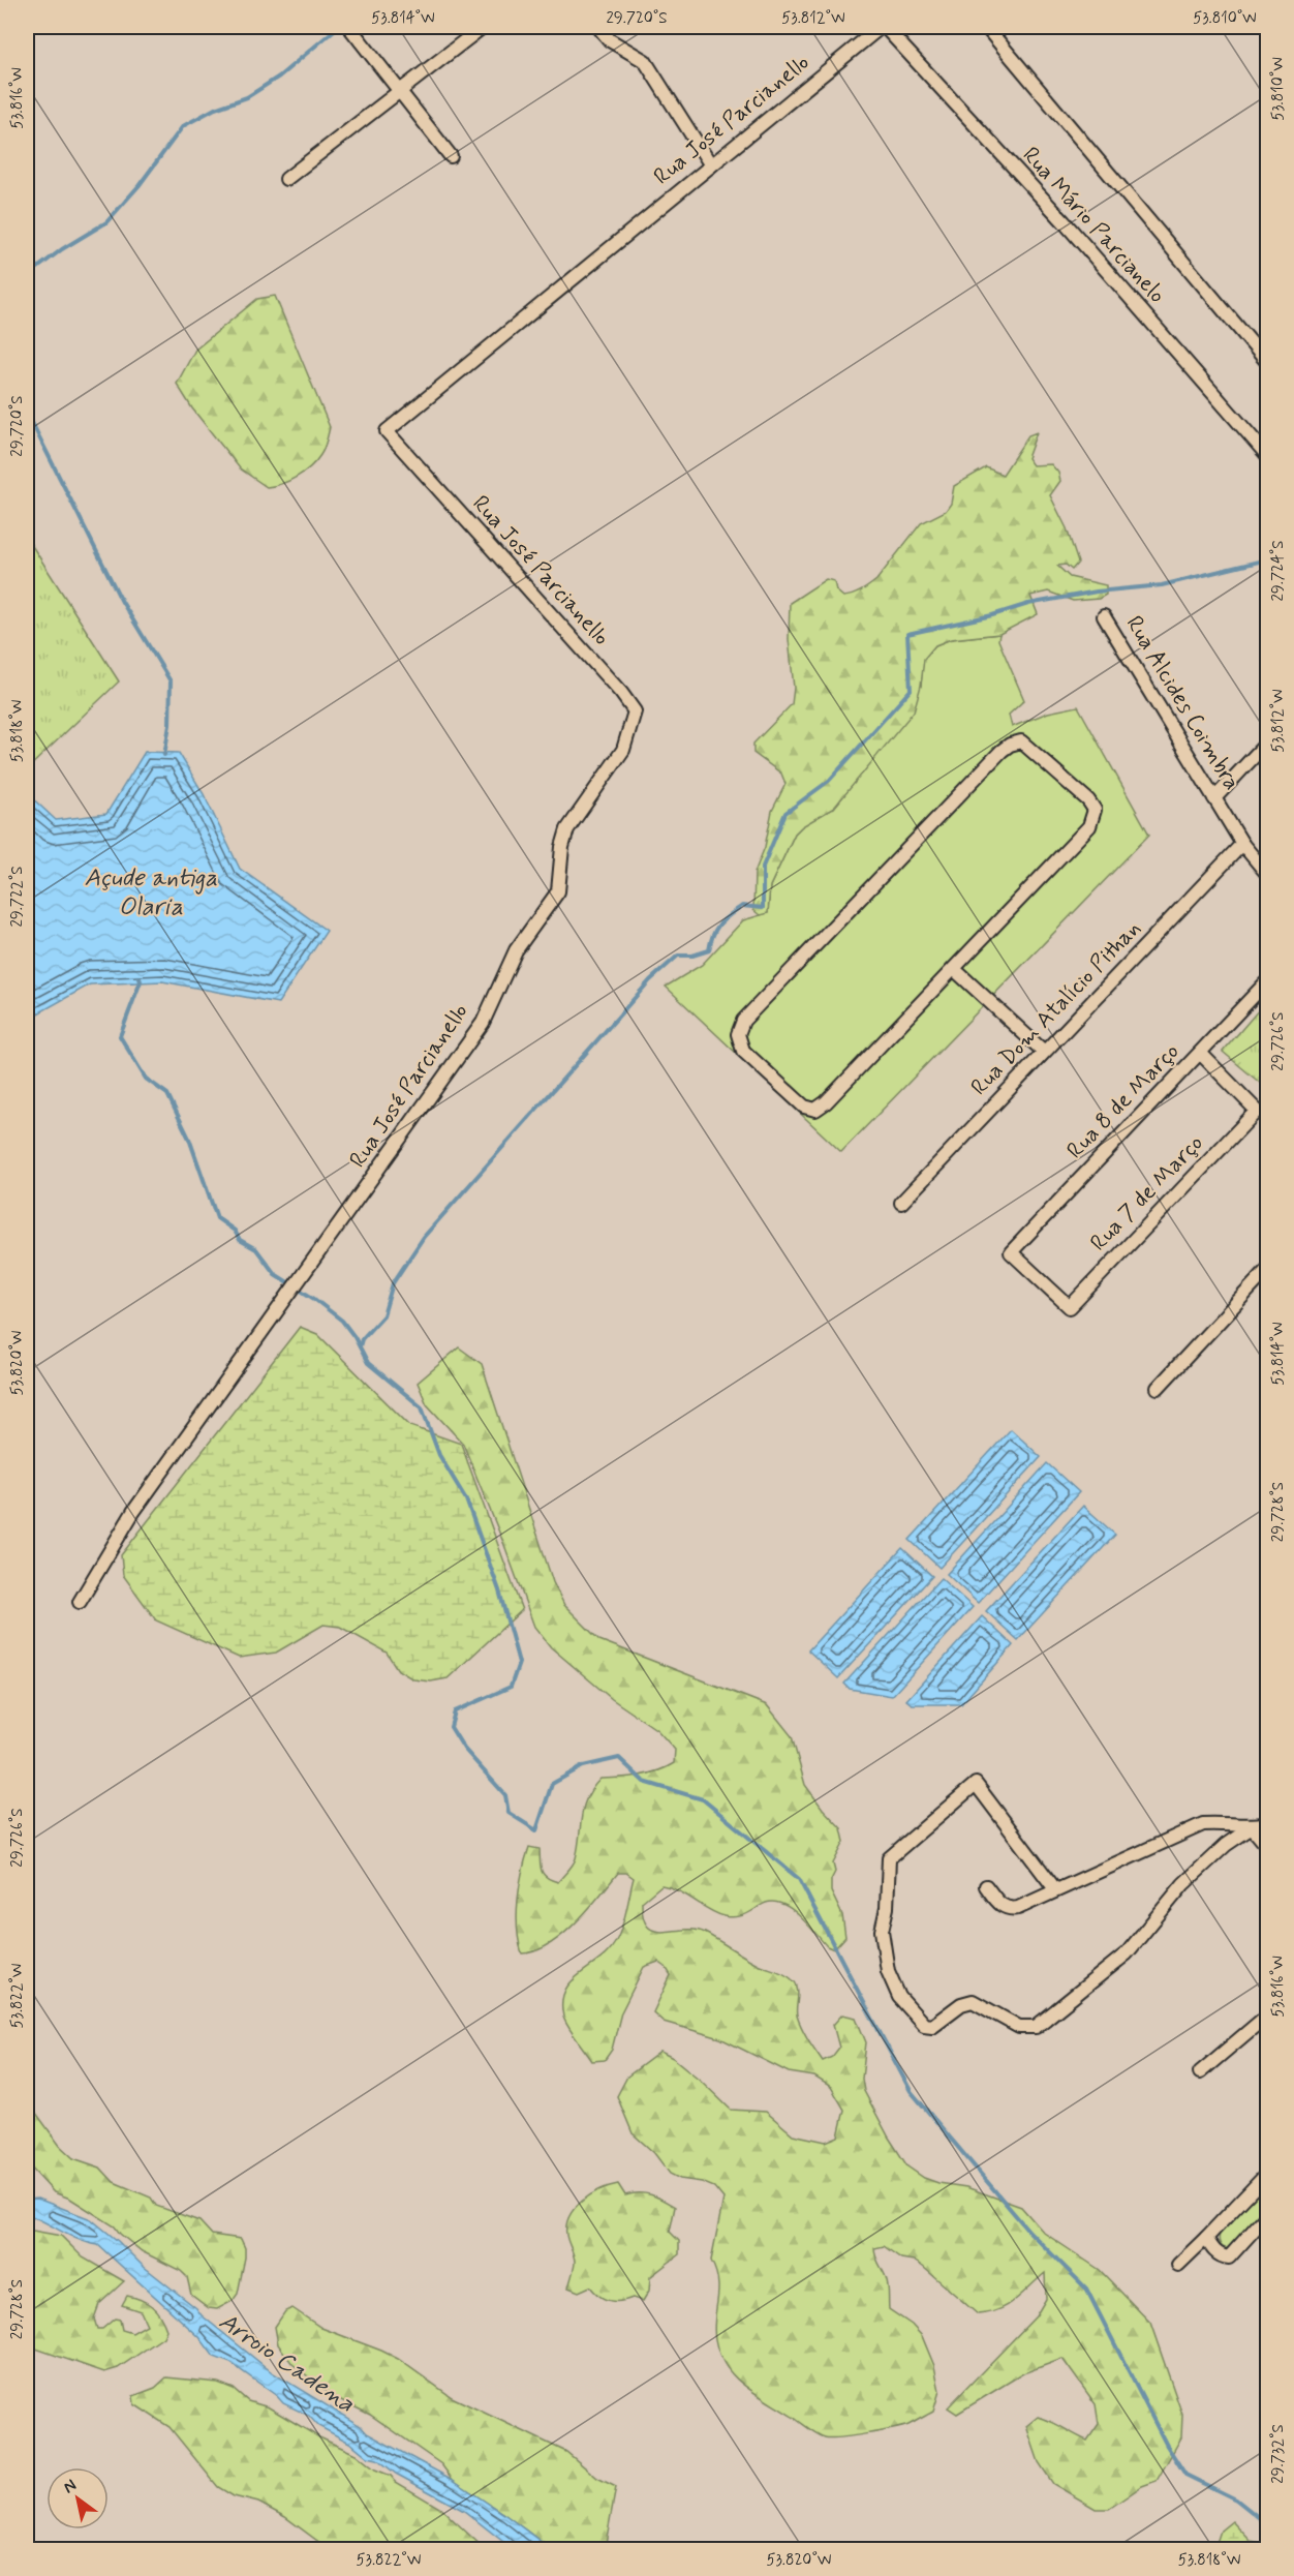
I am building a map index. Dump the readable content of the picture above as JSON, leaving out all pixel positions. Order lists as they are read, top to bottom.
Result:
{
  "streets": {
    "street": [
      "Rua José Parcianello",
      "Rua Mário Parcianelo",
      "Rua Alcides Coimbra",
      "Rua Dom Atalício Pithan",
      "Rua 8 de Março",
      "Rua 7 de Março"
    ]
  },
  "crossings": [
    ["Rua José Parcianello", "Rua Mário Parcianelo"],
    ["Rua Alcides Coimbra", "Rua Dom Atalício Pithan"],
    ["Rua 8 de Março", "Rua 7 de Março"]
  ],
  "water": ["Açude antiga Olaria", "Arroio Cadena"],
  "north": "top left",
  "coordinates": [
    "53.814°W",
    "29.720°S",
    "53.812°W",
    "53.810°W",
    "53.816°W",
    "29.724°S",
    "53.818°W",
    "29.722°S",
    "29.726°S",
    "53.820°W",
    "29.728°S",
    "53.822°W",
    "29.732°S"
  ]
}
